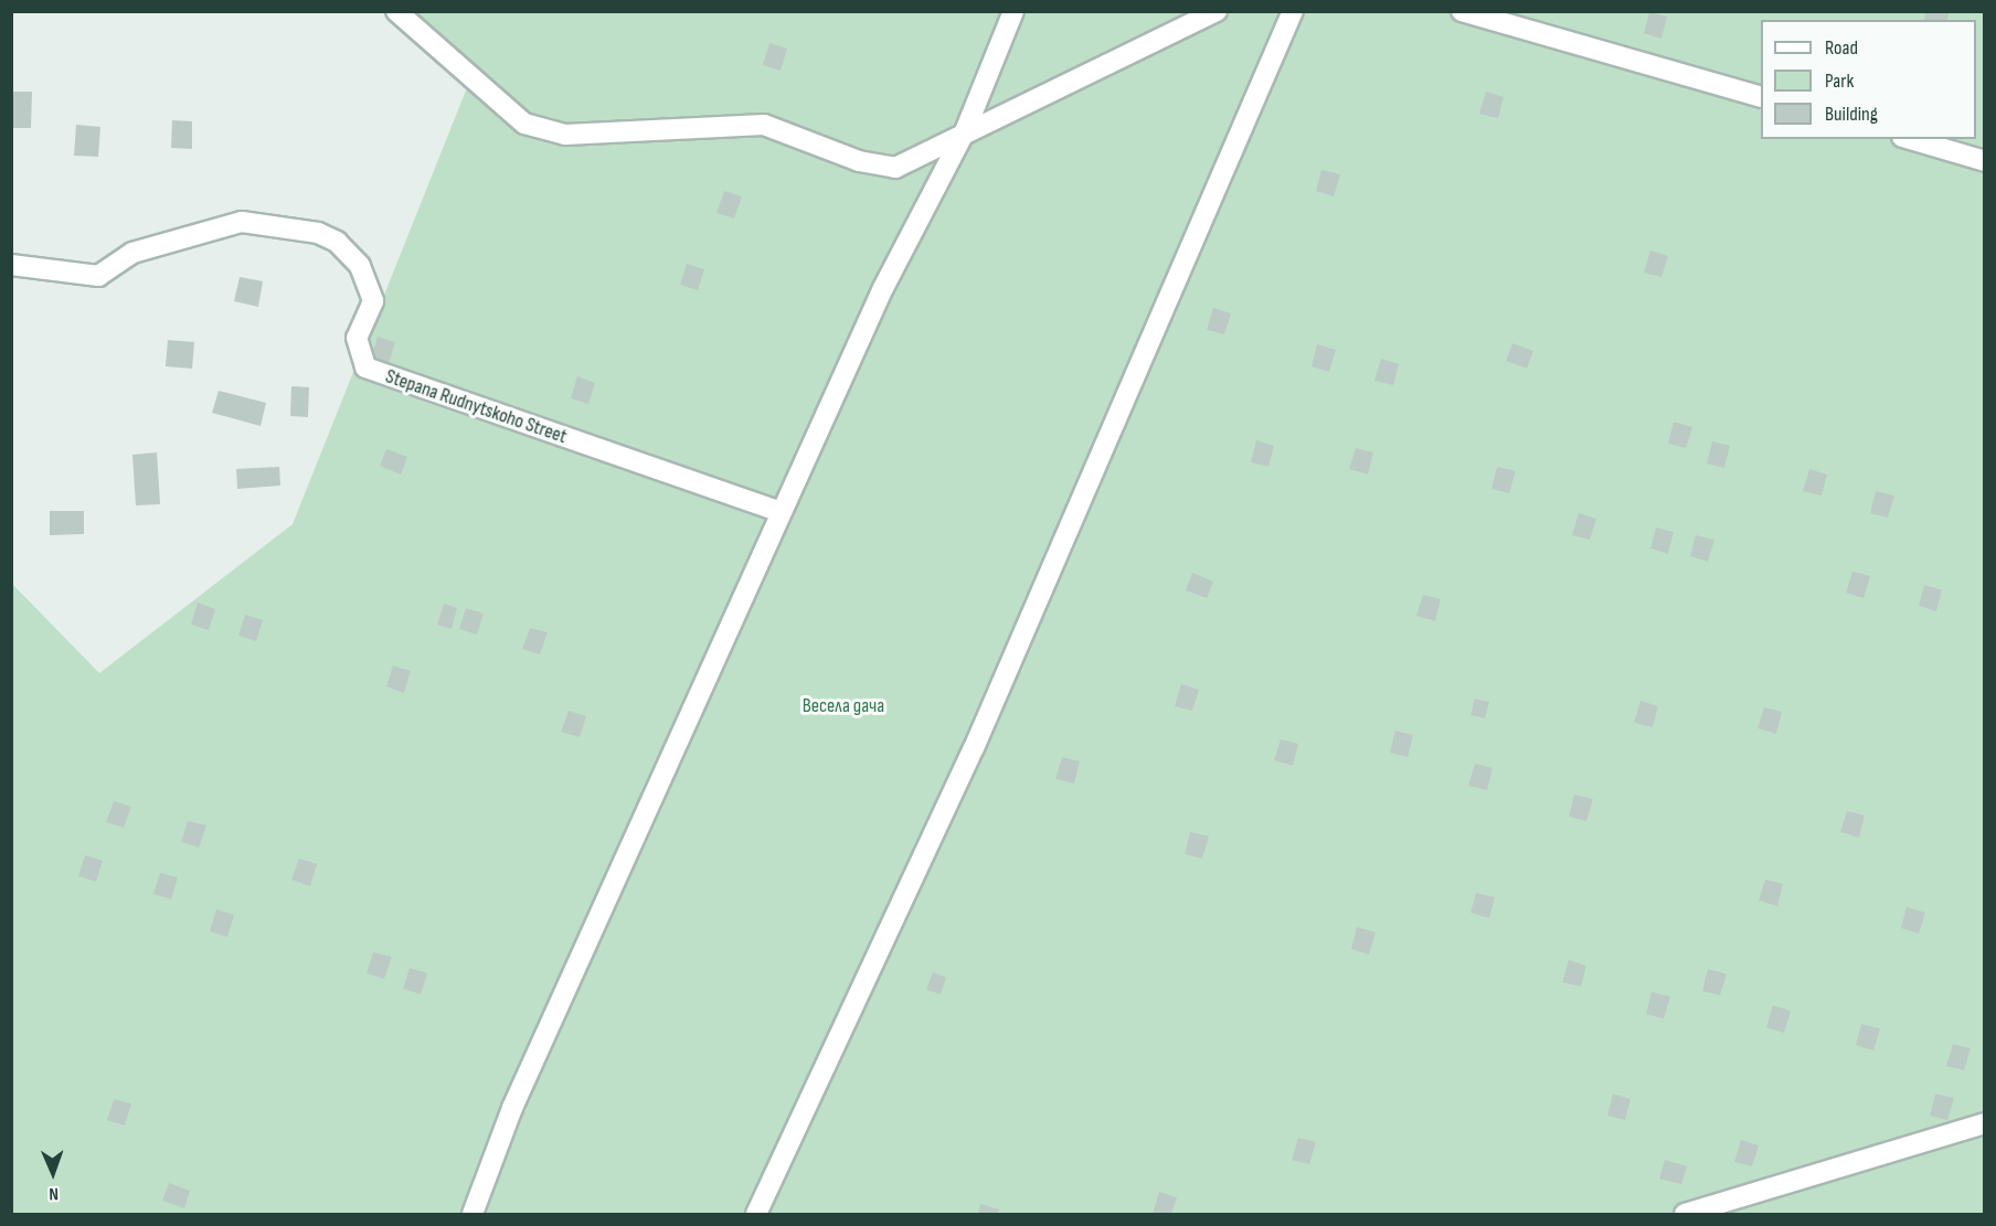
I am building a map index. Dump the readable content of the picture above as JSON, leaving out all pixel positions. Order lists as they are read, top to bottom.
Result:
{
  "streets": {
    "street": ["Stepana Rudnytskoho Street"]
  },
  "parks": ["Весела дача"],
  "legend": ["Road", "Park", "Building"],
  "north": "bottom"
}
